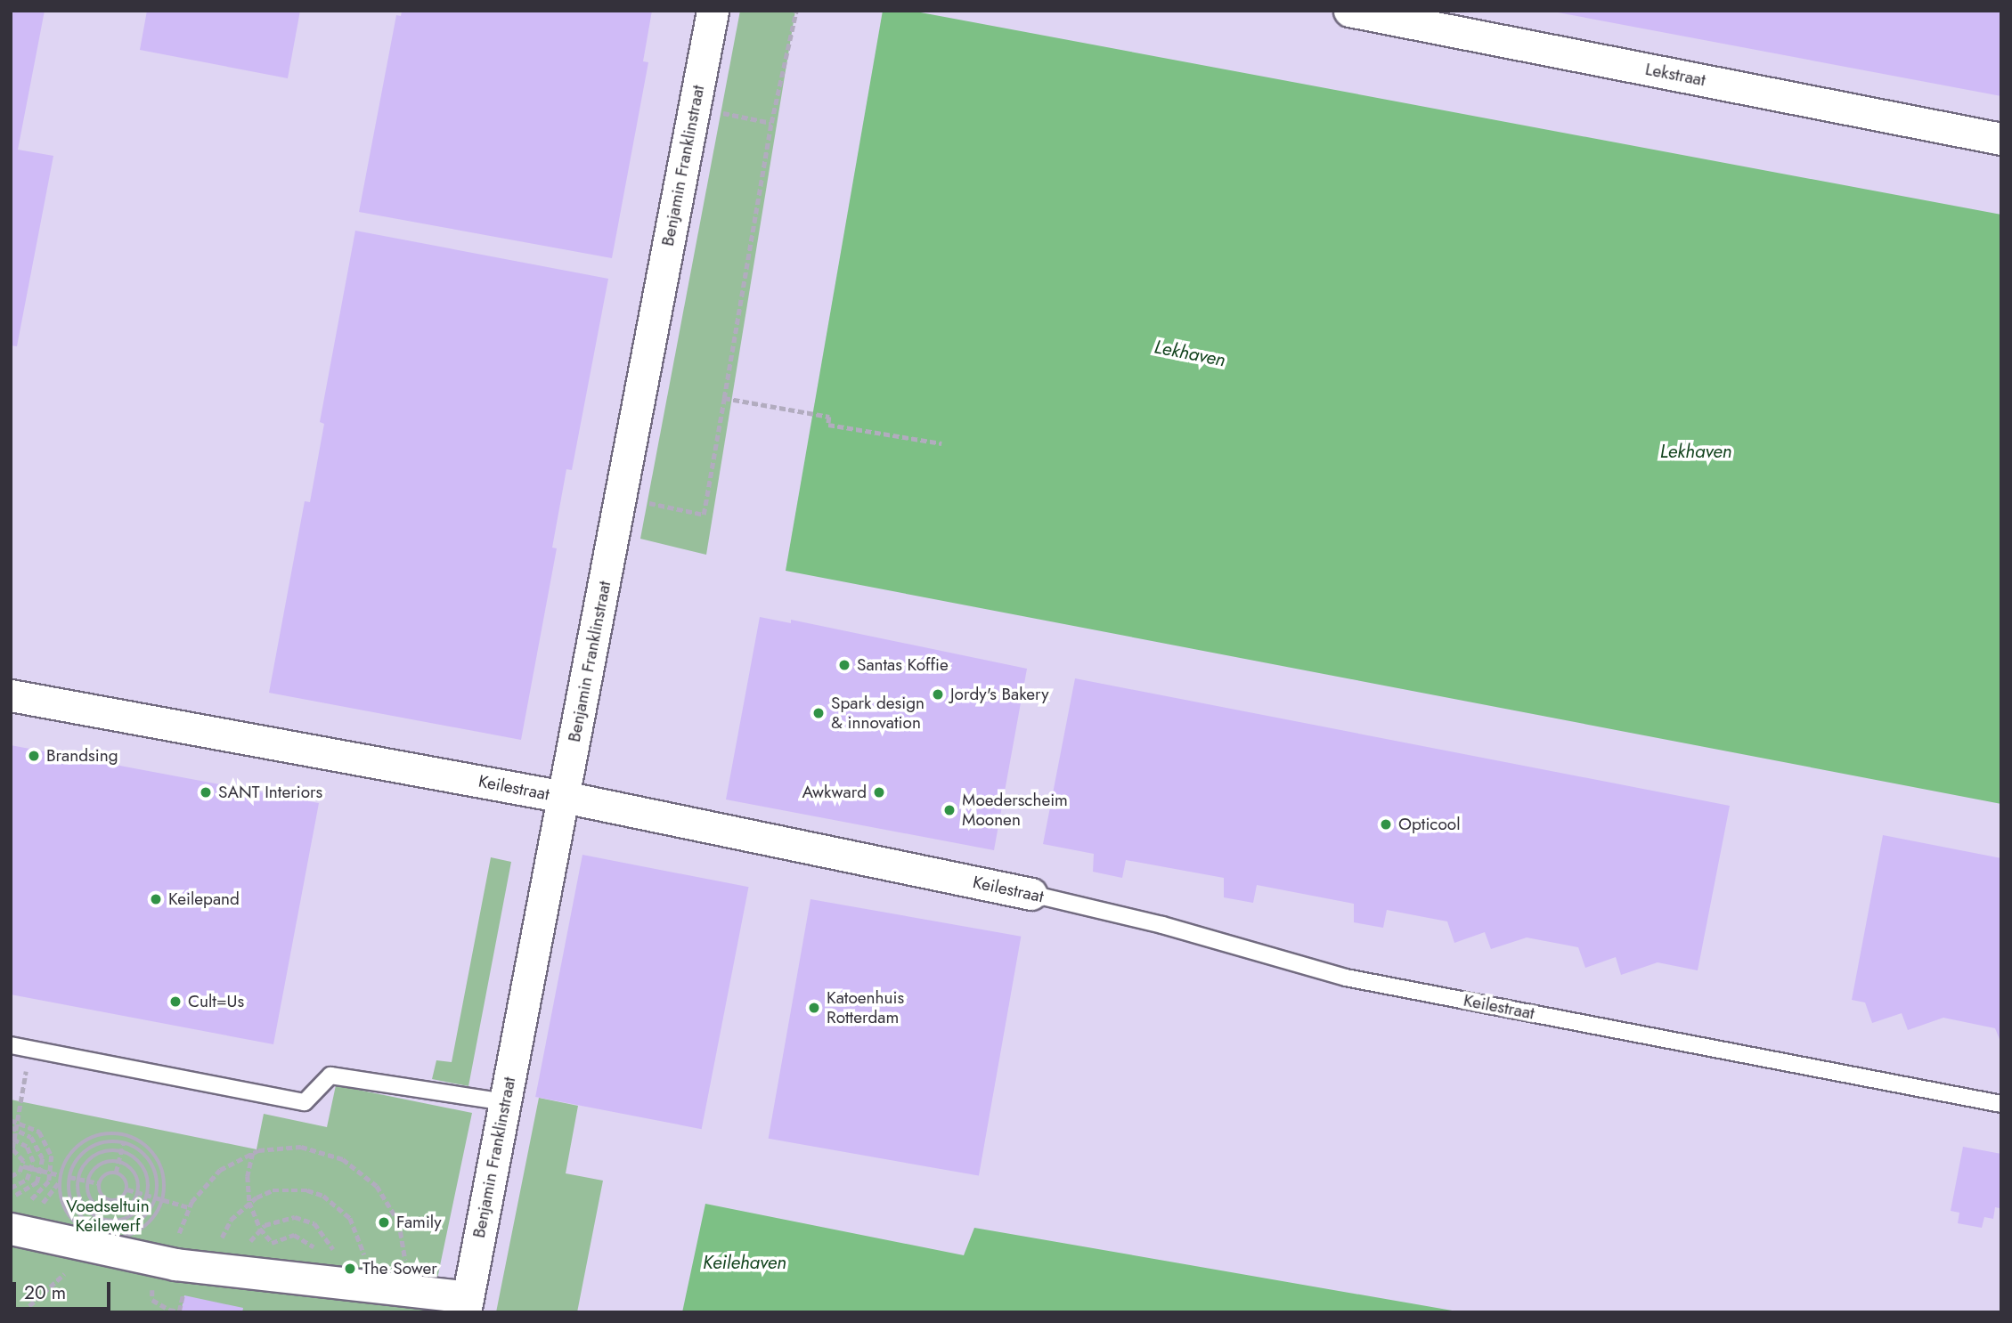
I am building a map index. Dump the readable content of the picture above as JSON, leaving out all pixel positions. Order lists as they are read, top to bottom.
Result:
{
  "streets": {
    "street": ["Lekstraat", "Benjamin Franklinstraat", "Keilestraat"]
  },
  "crossings": [
    ["Benjamin Franklinstraat", "Keilestraat"]
  ],
  "water": ["Lekhaven", "Keilehaven"],
  "parks": ["Voedseltuin Keilewerf"],
  "places": [
    "Santas Koffie",
    "Jordy's Bakery",
    "Spark design & innovation",
    "Brandsing",
    "SANT Interiors",
    "Awkward",
    "Moederscheim Moonen",
    "Opticool",
    "Keilepand",
    "Cult=Us",
    "Katoenhuis Rotterdam",
    "Family",
    "The Sower"
  ],
  "scale_bar": "20 m"
}
